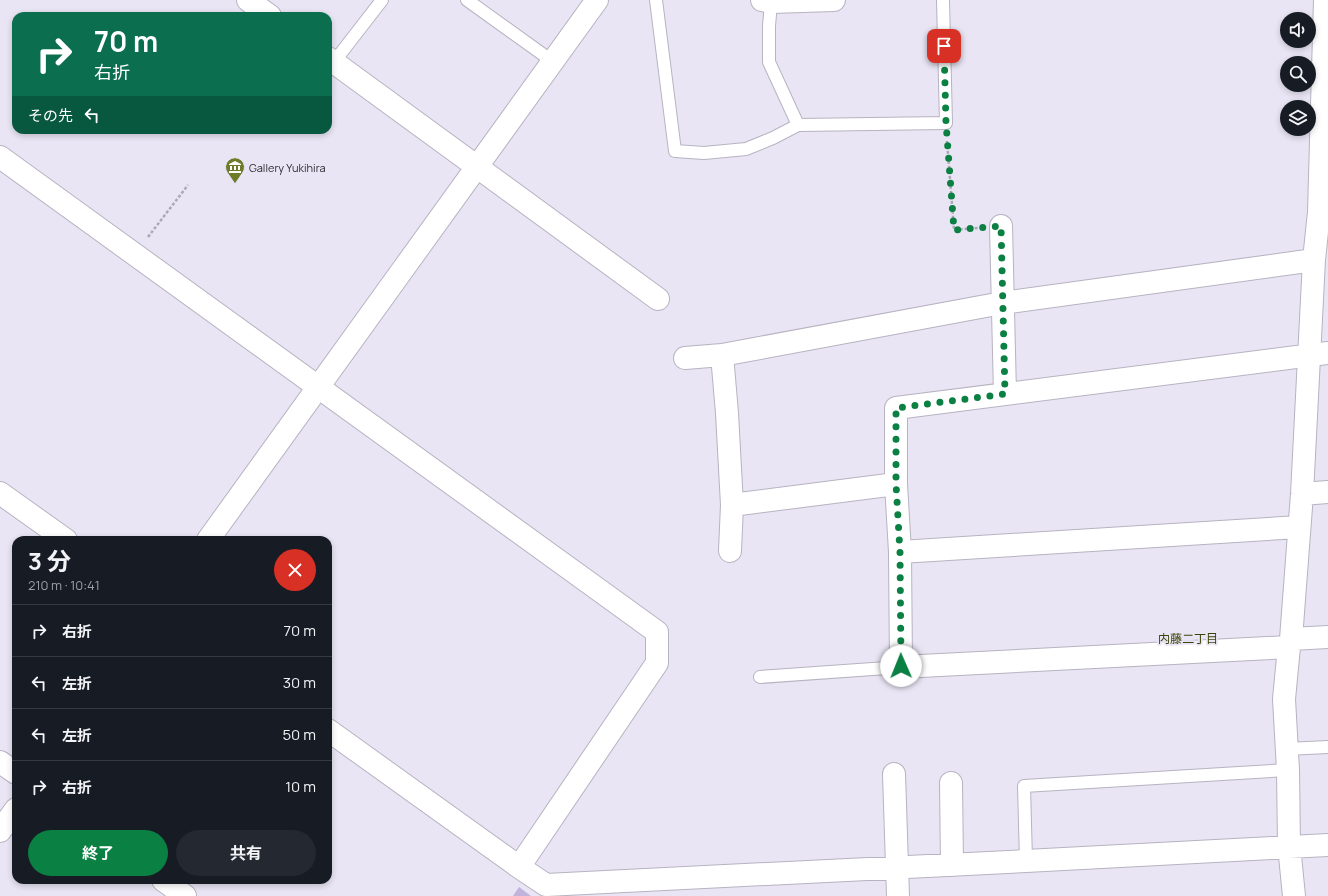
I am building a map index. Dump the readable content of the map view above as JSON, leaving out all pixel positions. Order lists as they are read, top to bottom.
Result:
{
  "districts": ["内藤二丁目"],
  "places": {
    "museum": ["Gallery Yukihira"]
  },
  "page": {
    "turn": ["70 m", "右折"],
    "then": "その先",
    "heading": ["3 分", "210 m · 10:41"],
    "list": [
      {
        "name": "右折",
        "value": "70 m"
      },
      {
        "name": "左折",
        "value": "30 m"
      },
      {
        "name": "左折",
        "value": "50 m"
      },
      {
        "name": "右折",
        "value": "10 m"
      }
    ],
    "buttons": ["終了", "共有"]
  }
}
